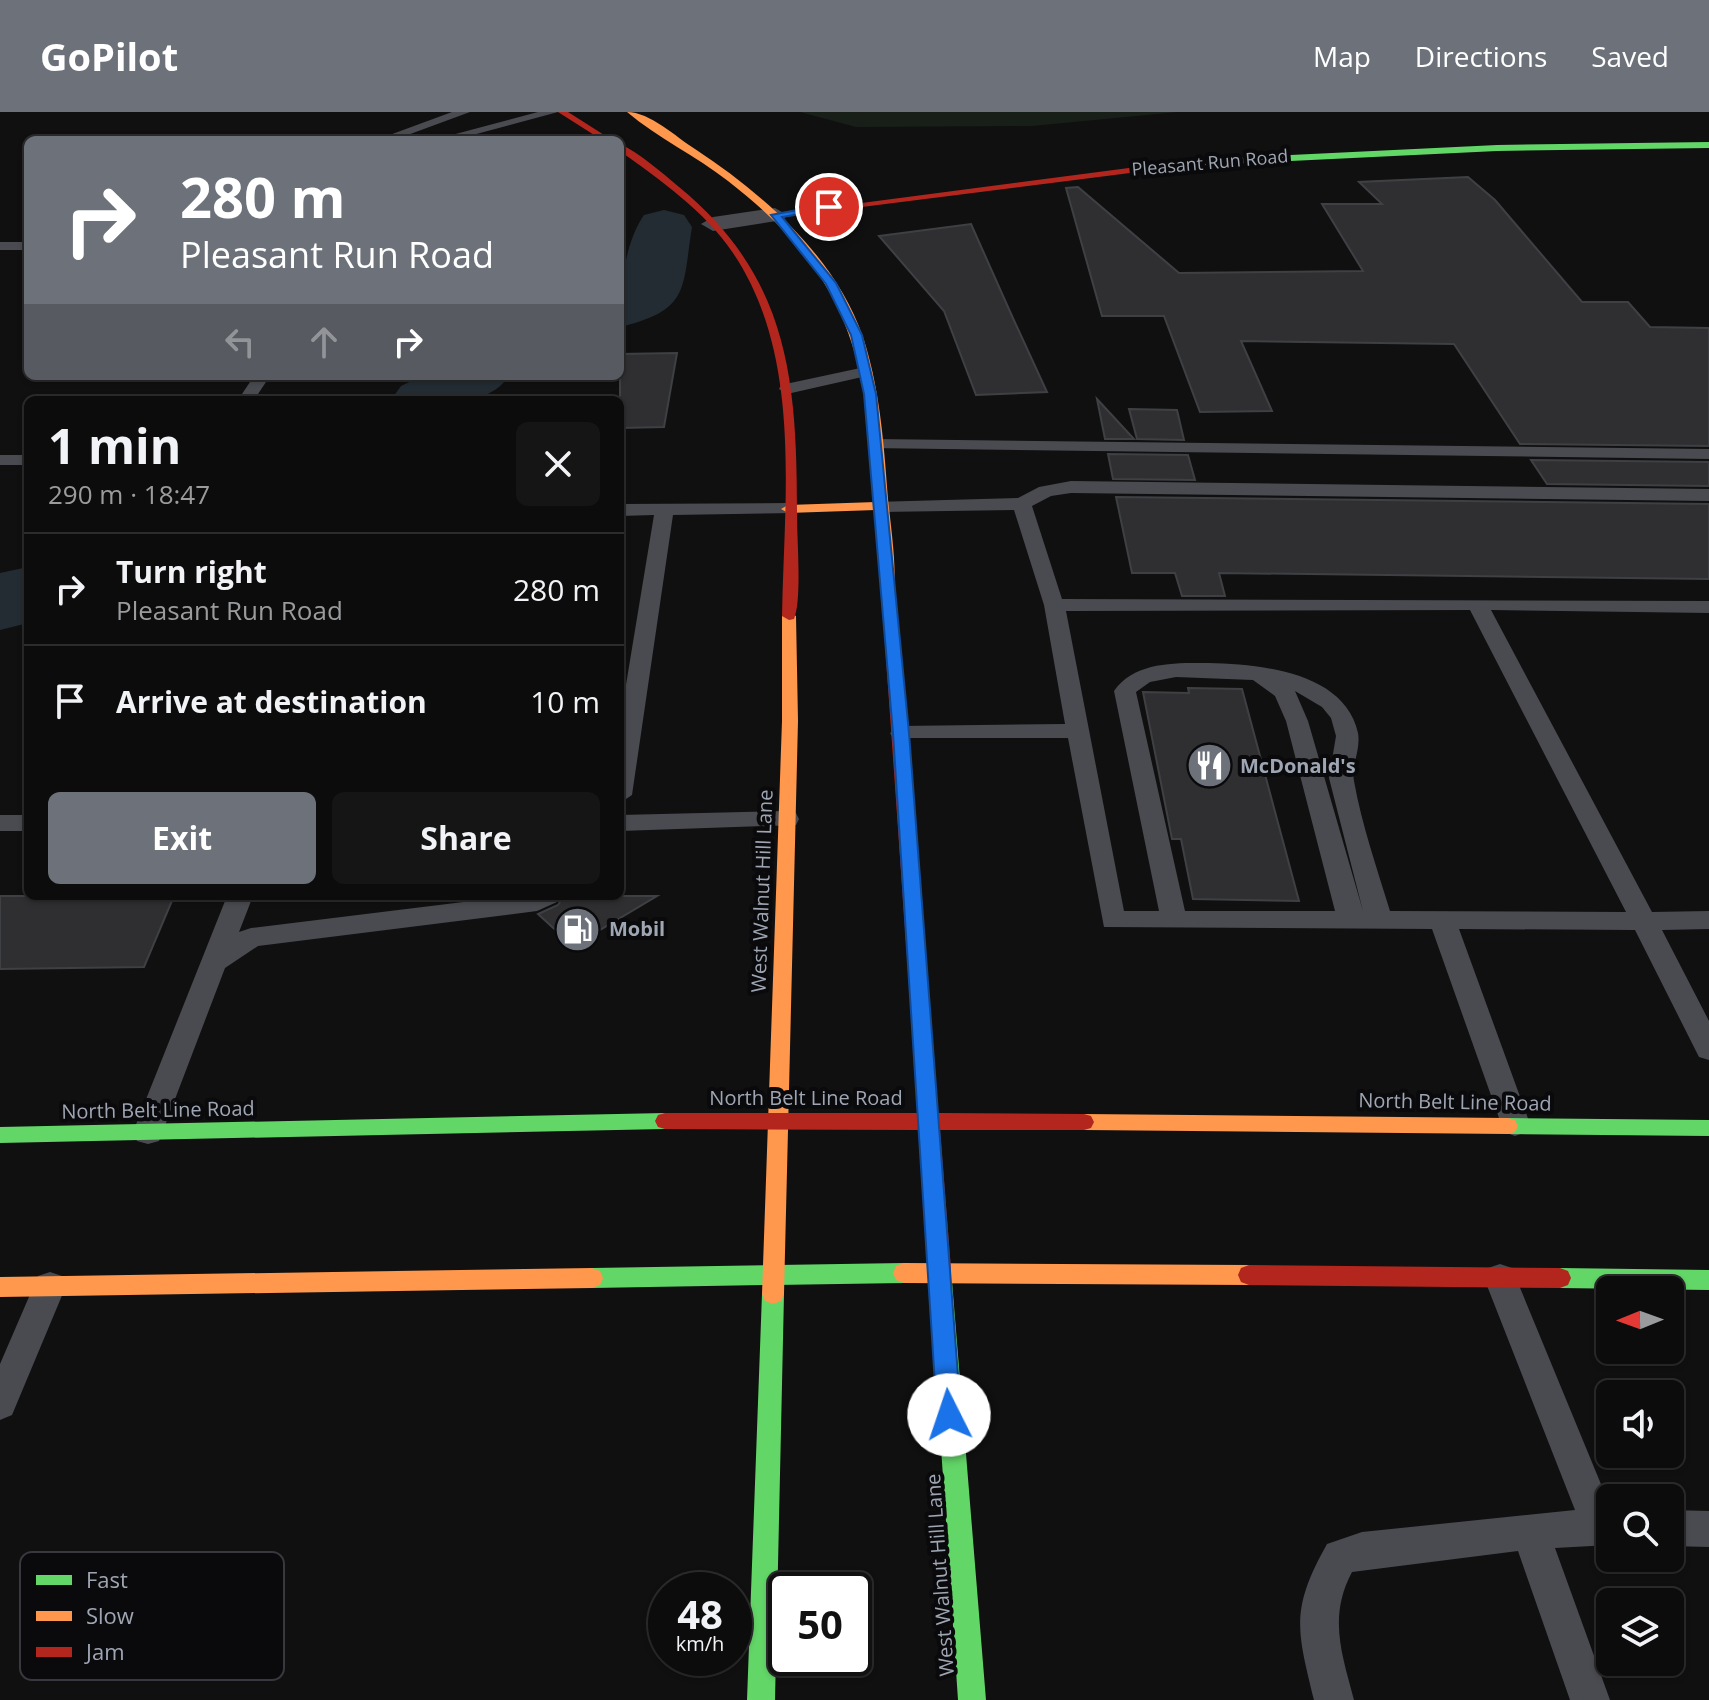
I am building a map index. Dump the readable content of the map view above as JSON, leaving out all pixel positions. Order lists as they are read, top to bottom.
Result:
{
  "streets": {
    "main road": ["Pleasant Run Road", "West Walnut Hill Lane", "North Belt Line Road"]
  },
  "crossings": [
    ["Pleasant Run Road", "West Walnut Hill Lane"],
    ["West Walnut Hill Lane", "North Belt Line Road"]
  ],
  "places": {
    "restaurant": ["McDonald's"],
    "fuel station": ["Mobil"]
  },
  "legend": ["Fast", "Slow", "Jam"],
  "north": "left",
  "page": {
    "header": "GoPilot",
    "nav": ["Map", "Directions", "Saved"],
    "turn": ["280 m", "Pleasant Run Road"],
    "heading": ["1 min", "290 m · 18:47"],
    "list": [
      {
        "name": "Turn right",
        "note": "Pleasant Run Road",
        "value": "280 m"
      },
      {
        "name": "Arrive at destination",
        "value": "10 m"
      }
    ],
    "buttons": ["Exit", "Share"],
    "speed": "48 km/h",
    "limit": "50"
  }
}
